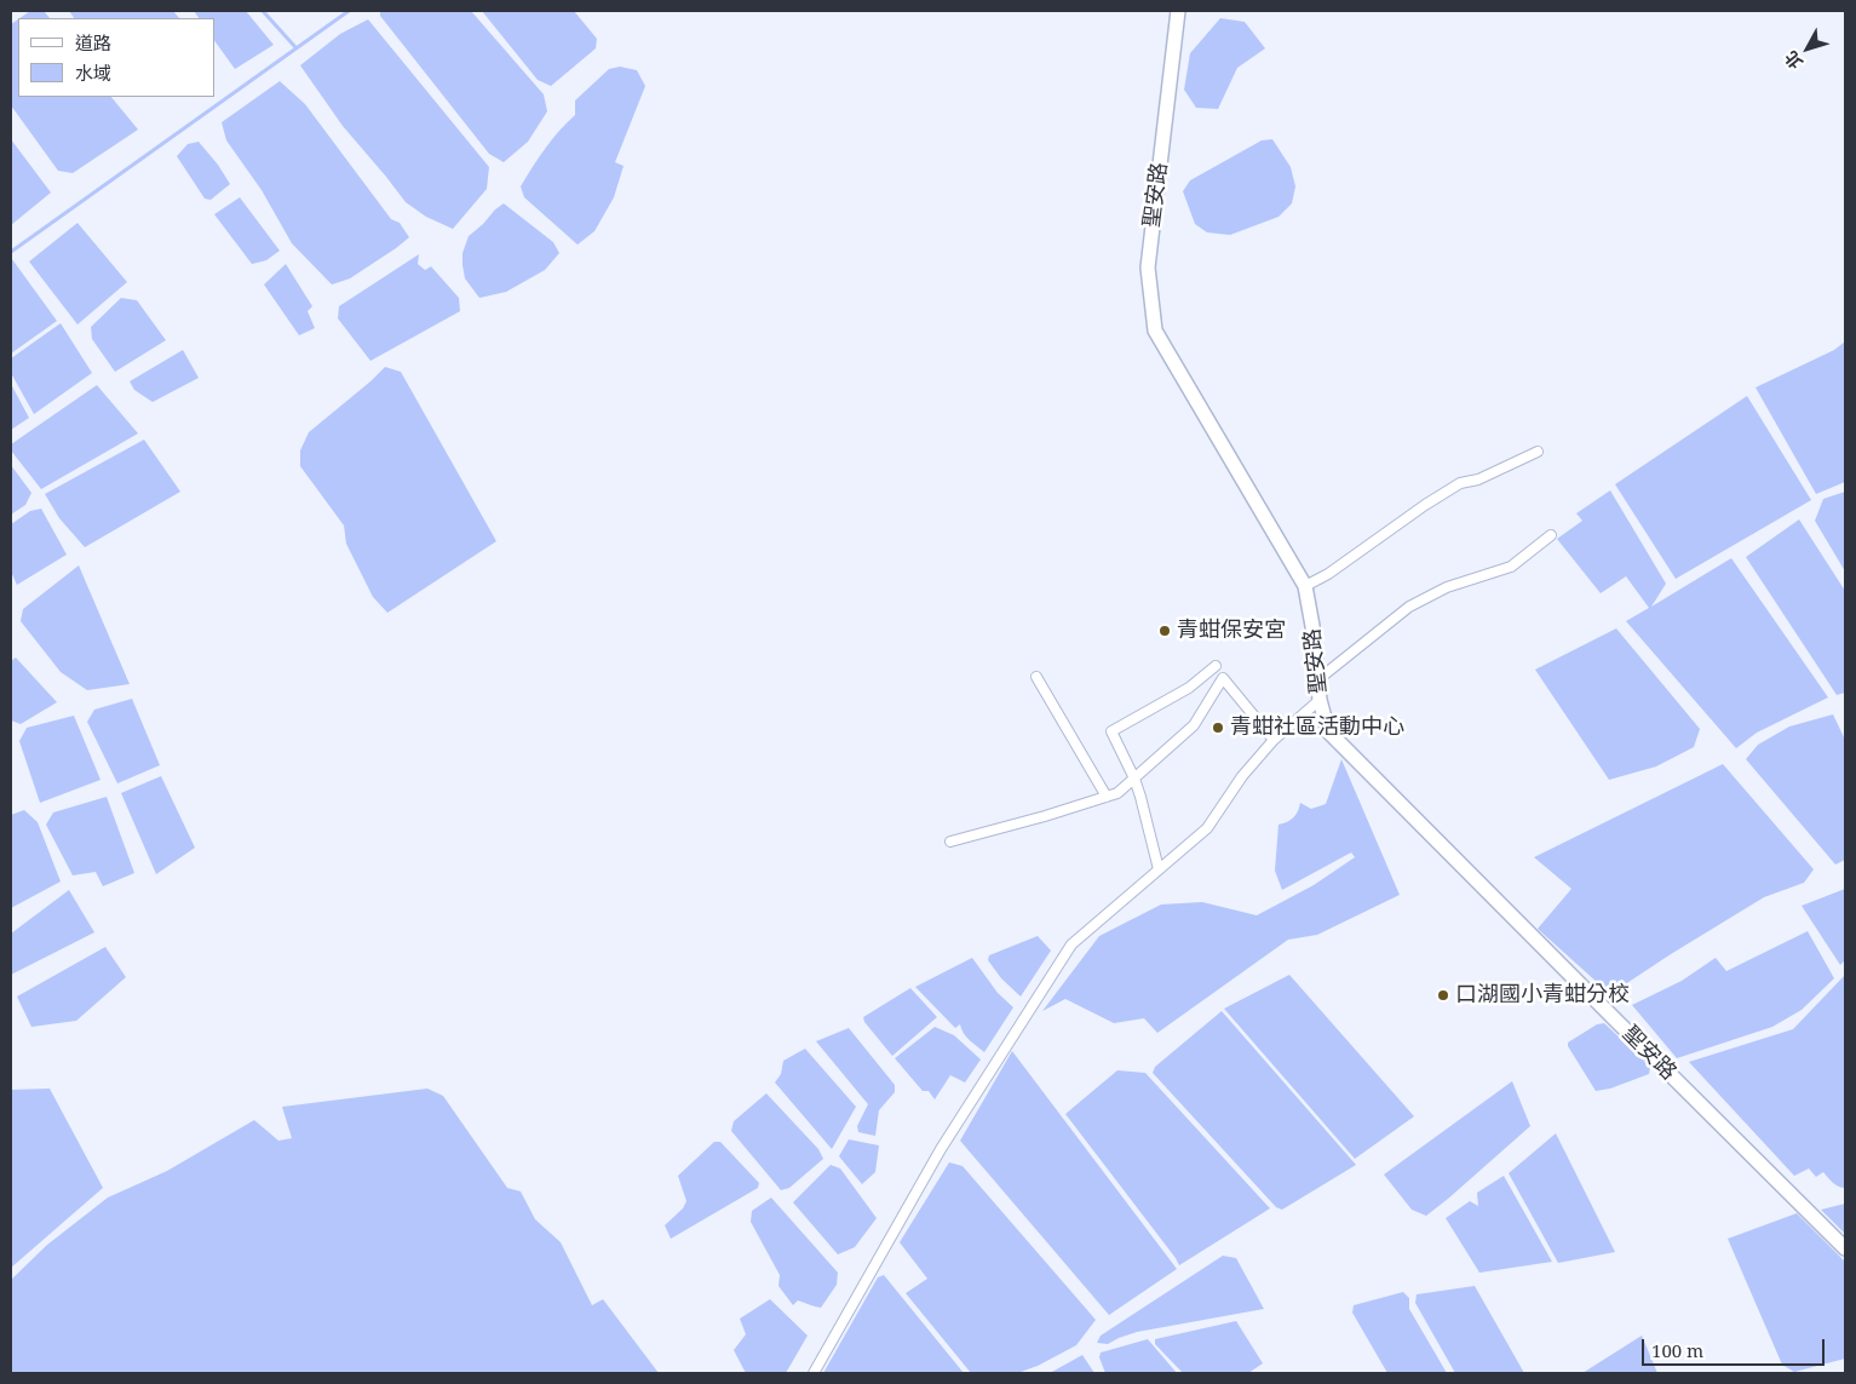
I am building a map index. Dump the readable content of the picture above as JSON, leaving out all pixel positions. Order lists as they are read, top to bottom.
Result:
{
  "streets": {
    "street": ["聖安路"]
  },
  "places": ["青蚶保安宮", "青蚶社區活動中心", "口湖國小青蚶分校"],
  "legend": ["道路", "水域"],
  "scale_bar": "100 m",
  "north": "bottom left"
}
